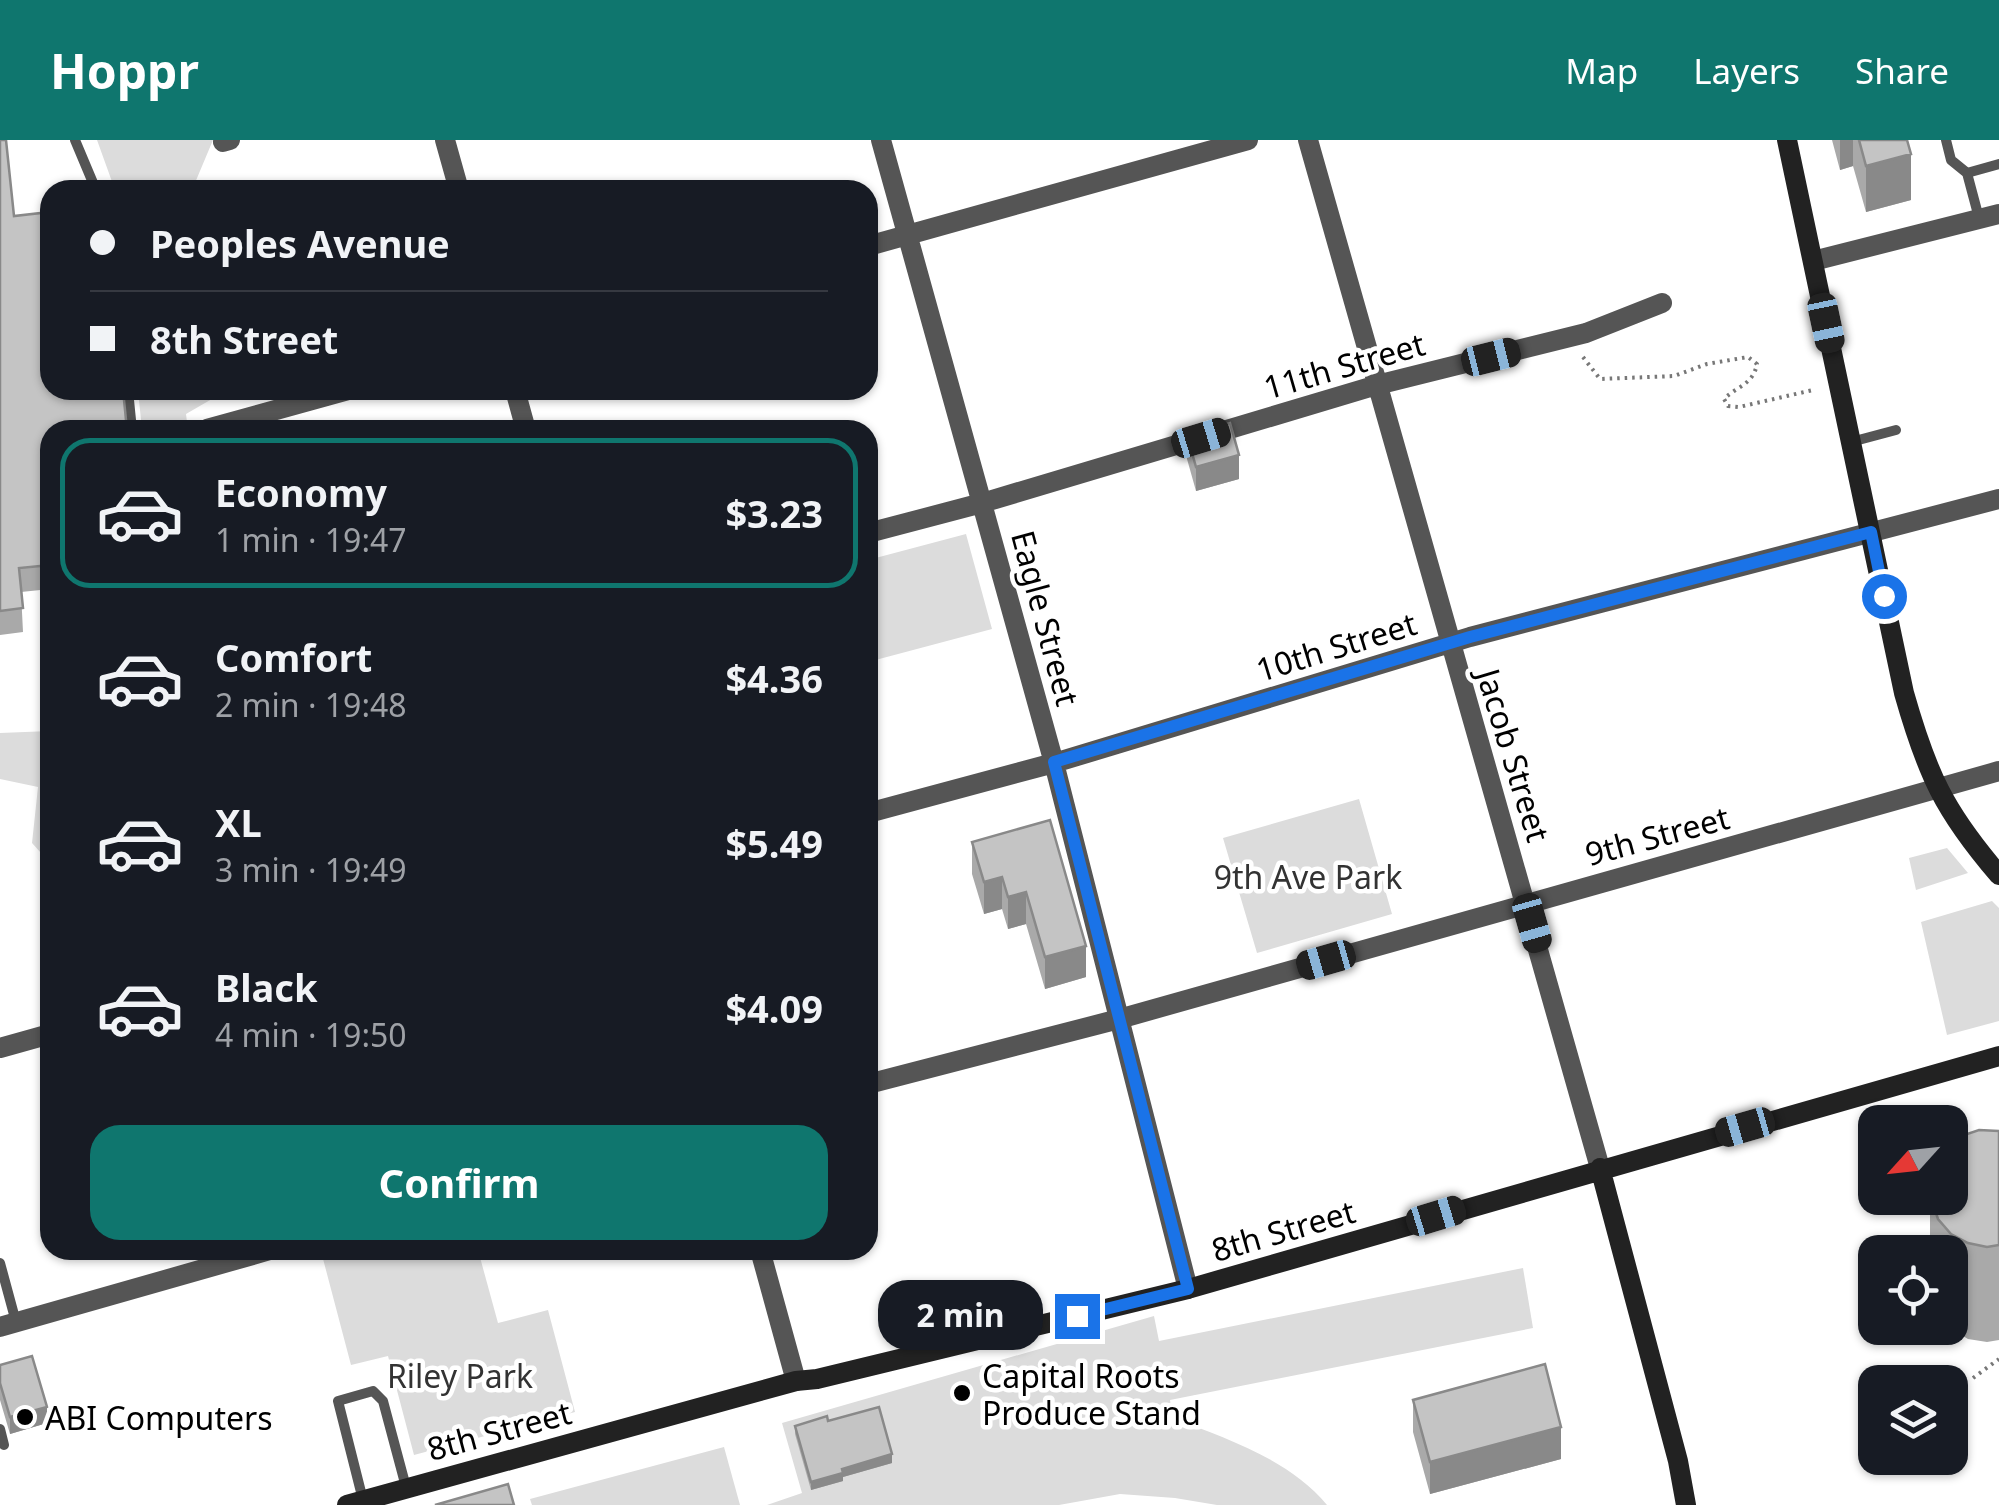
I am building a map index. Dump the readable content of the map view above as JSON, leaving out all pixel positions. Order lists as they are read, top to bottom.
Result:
{
  "streets": {
    "street": [
      "11th Street",
      "Eagle Street",
      "10th Street",
      "Jacob Street",
      "9th Street",
      "8th Street"
    ]
  },
  "crossings": [
    ["11th Street", "Eagle Street"],
    ["11th Street", "Jacob Street"],
    ["Eagle Street", "10th Street"],
    ["Eagle Street", "9th Street"],
    ["Eagle Street", "8th Street"],
    ["10th Street", "Jacob Street"],
    ["Jacob Street", "9th Street"],
    ["Jacob Street", "8th Street"]
  ],
  "parks": ["9th Ave Park", "Riley Park"],
  "places": ["Capital Roots Produce Stand", "ABI Computers"],
  "north": "bottom left",
  "page": {
    "header": "Hoppr",
    "nav": ["Map", "Layers", "Share"],
    "banner": ["Peoples Avenue", "8th Street"],
    "list": [
      {
        "name": "Economy",
        "note": "1 min · 19:47",
        "value": "$3.23"
      },
      {
        "name": "Comfort",
        "note": "2 min · 19:48",
        "value": "$4.36"
      },
      {
        "name": "XL",
        "note": "3 min · 19:49",
        "value": "$5.49"
      },
      {
        "name": "Black",
        "note": "4 min · 19:50",
        "value": "$4.09"
      }
    ],
    "buttons": "Confirm",
    "bubble": "2 min"
  }
}
